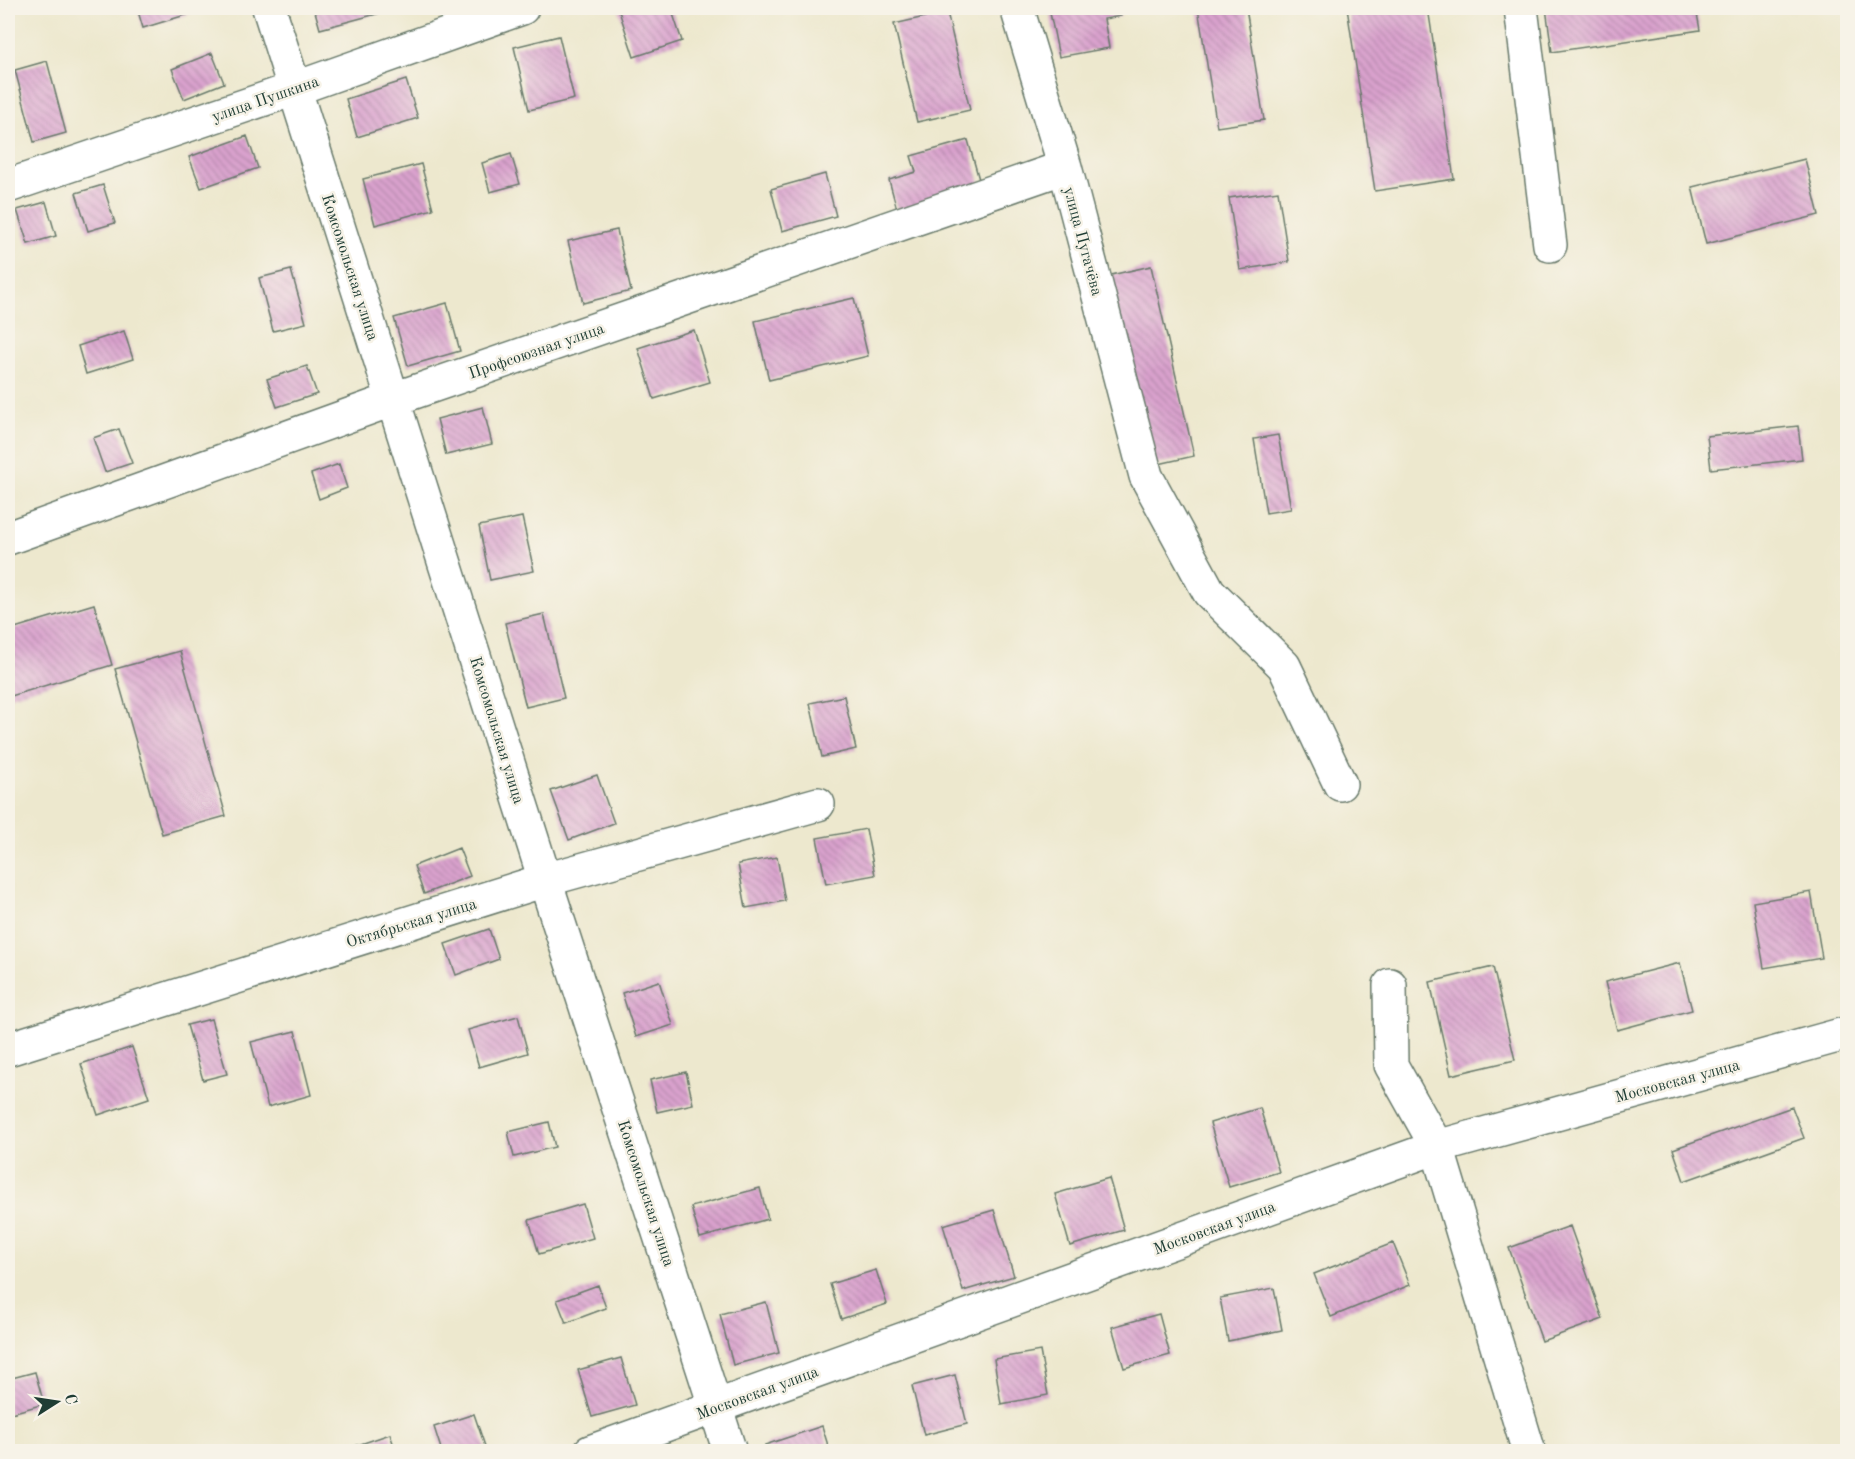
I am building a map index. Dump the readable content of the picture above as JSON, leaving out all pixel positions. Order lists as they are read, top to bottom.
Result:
{
  "streets": {
    "street": [
      "улица Пушкина",
      "улица Пугачёва",
      "Комсомольская улица",
      "Профсоюзная улица",
      "Октябрьская улица",
      "Московская улица"
    ]
  },
  "crossings": [
    ["улица Пушкина", "Комсомольская улица"],
    ["улица Пугачёва", "Профсоюзная улица"],
    ["Комсомольская улица", "Профсоюзная улица"],
    ["Комсомольская улица", "Октябрьская улица"],
    ["Комсомольская улица", "Московская улица"]
  ],
  "north": "right"
}
